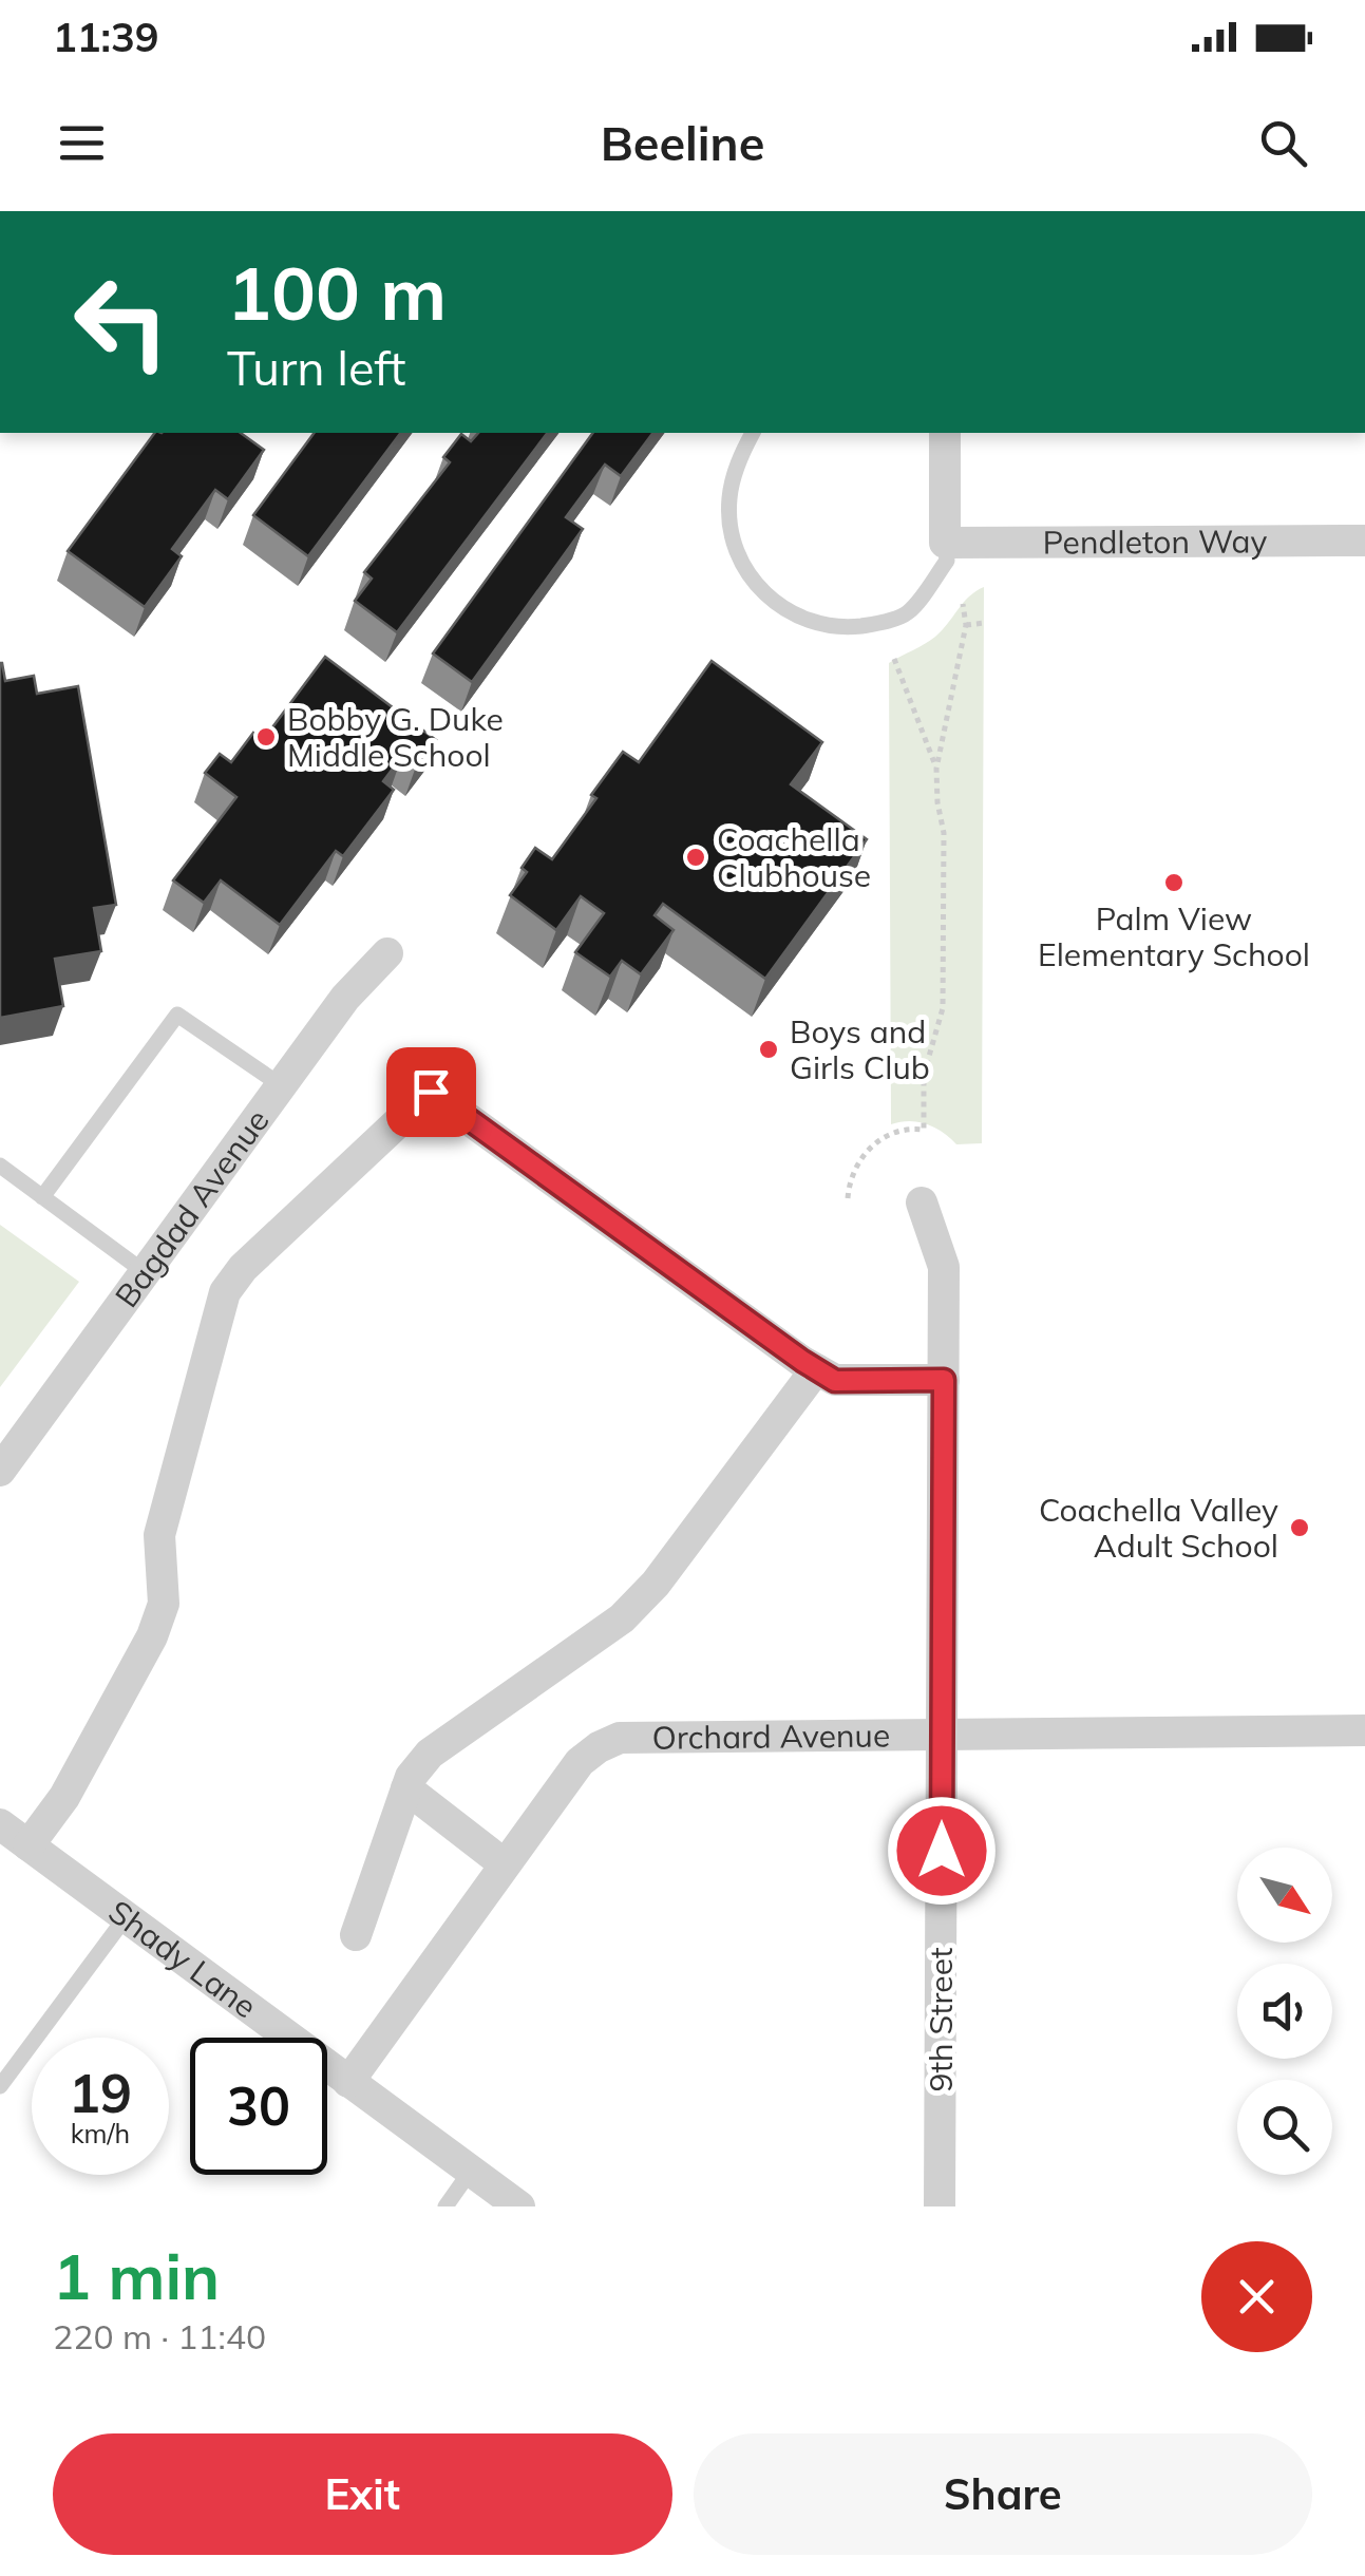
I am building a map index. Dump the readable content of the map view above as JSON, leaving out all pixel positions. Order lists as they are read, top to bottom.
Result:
{
  "streets": {
    "street": [
      "Pendleton Way",
      "Bagdad Avenue",
      "Orchard Avenue",
      "Shady Lane",
      "9th Street"
    ]
  },
  "crossings": [
    ["Orchard Avenue", "Shady Lane"],
    ["Orchard Avenue", "9th Street"]
  ],
  "places": [
    "Bobby G. Duke Middle School",
    "Coachella Clubhouse",
    "Palm View Elementary School",
    "Boys and Girls Club",
    "Coachella Valley Adult School"
  ],
  "north": "bottom right",
  "page": {
    "status": "11:39",
    "header": "Beeline",
    "turn": ["100 m", "Turn left"],
    "speed": "19 km/h",
    "limit": "30",
    "heading": ["1 min", "220 m · 11:40"],
    "buttons": ["Exit", "Share"]
  }
}
